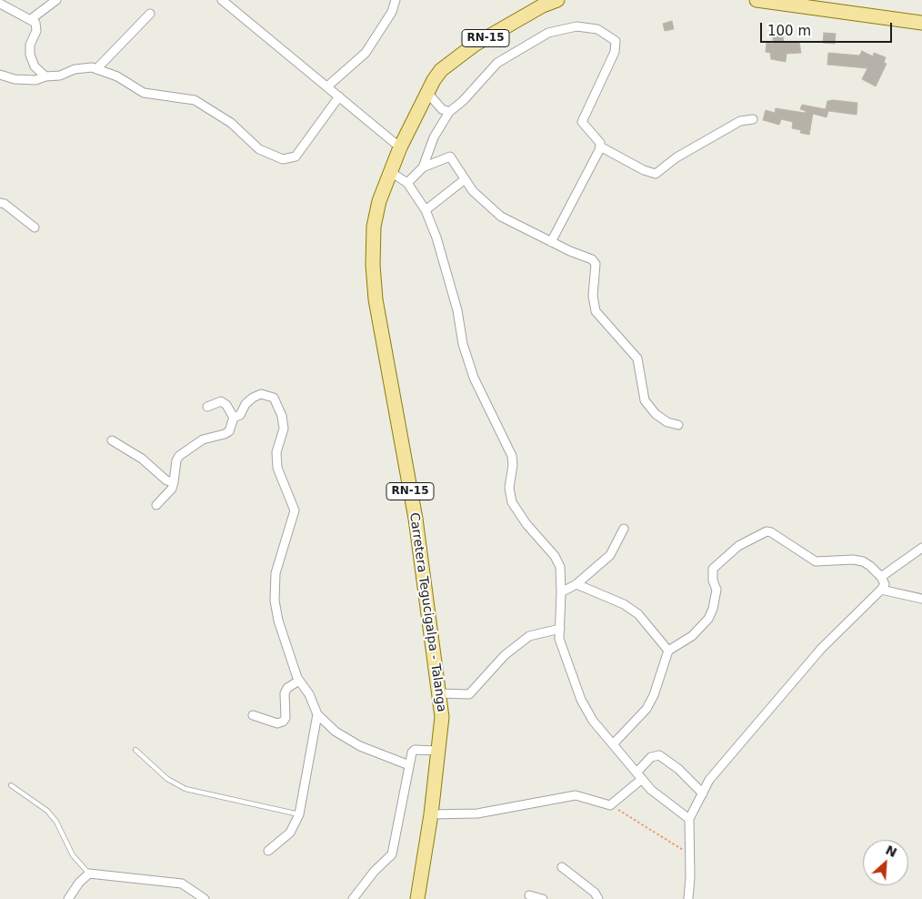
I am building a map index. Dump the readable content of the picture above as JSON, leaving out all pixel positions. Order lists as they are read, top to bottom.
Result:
{
  "streets": {
    "main road": ["RN-15", "Carretera Tegucigalpa - Talanga"]
  },
  "scale_bar": "100 m",
  "north": "top right"
}
